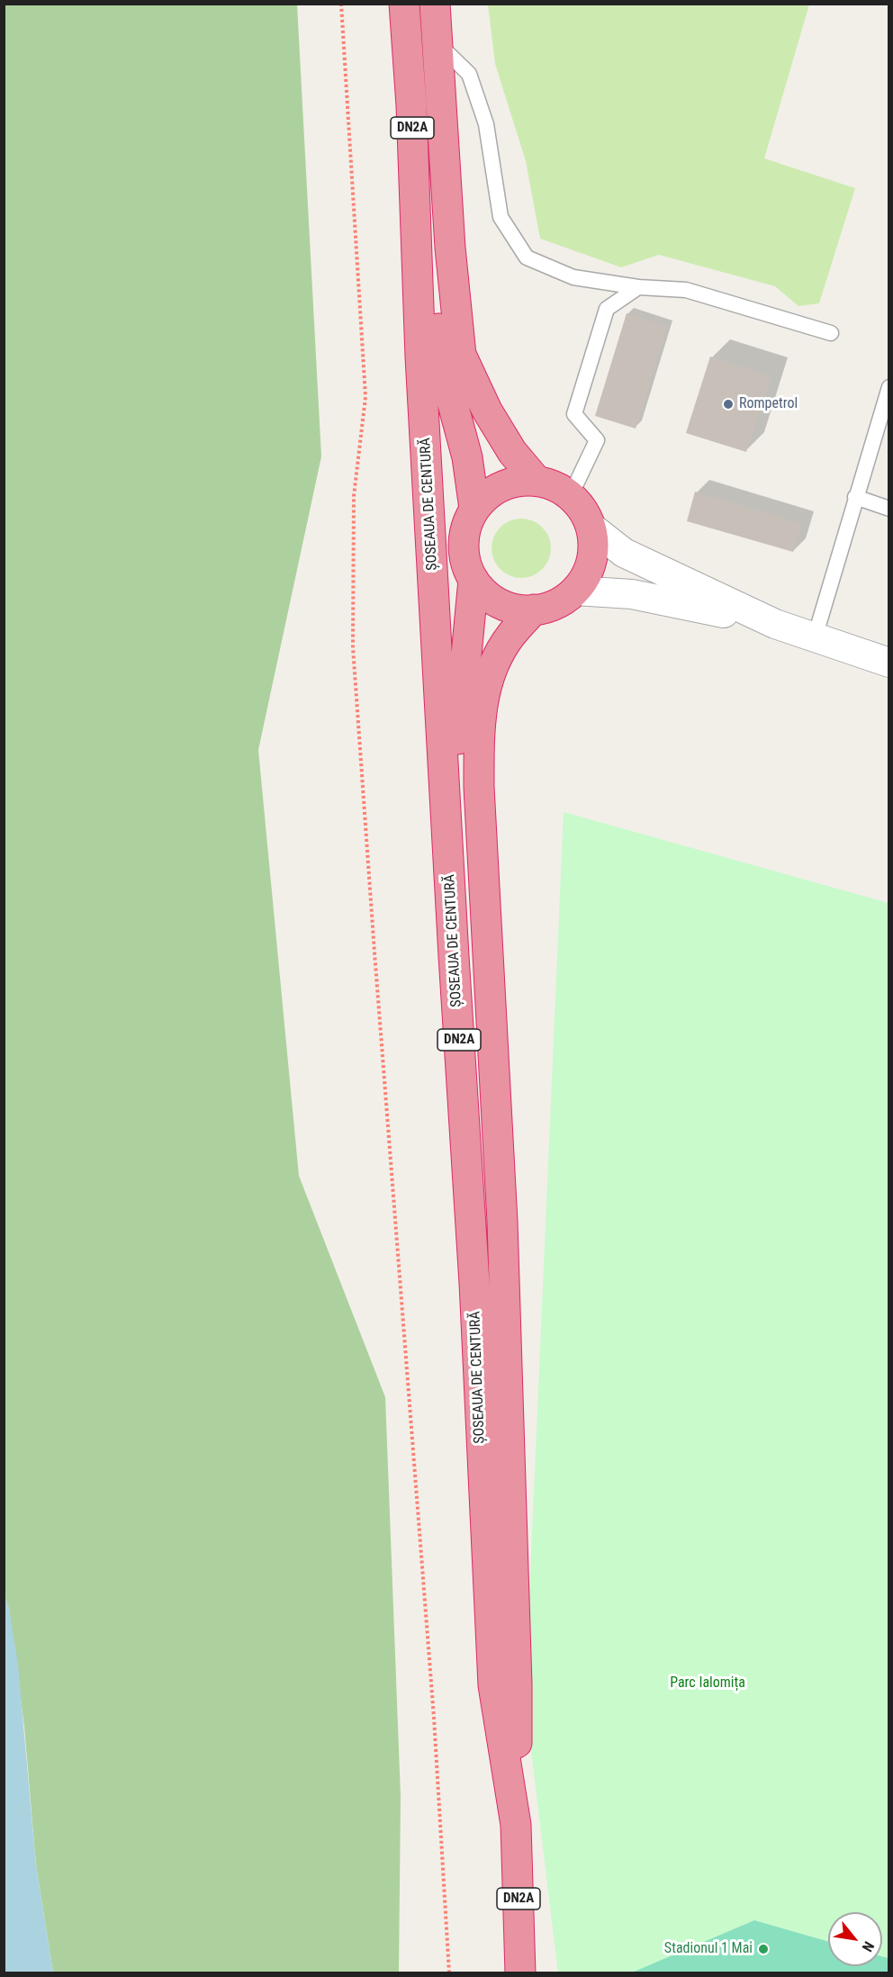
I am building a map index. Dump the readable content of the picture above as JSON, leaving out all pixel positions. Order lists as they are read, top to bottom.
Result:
{
  "streets": {
    "highway": ["DN2A", "ȘOSEAUA DE CENTURĂ"]
  },
  "parks": ["Parc Ialomița"],
  "places": ["Rompetrol", "Stadionul 1 Mai"],
  "north": "bottom right"
}
